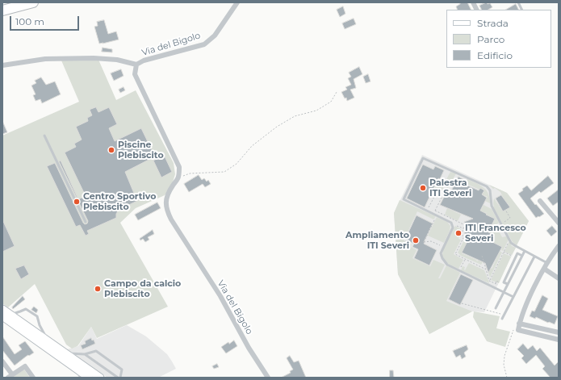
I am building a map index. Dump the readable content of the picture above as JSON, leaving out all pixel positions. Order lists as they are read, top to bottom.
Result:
{
  "streets": {
    "street": ["Via del Bigolo"]
  },
  "places": [
    "Piscine Plebiscito",
    "Palestra ITI Severi",
    "Centro Sportivo Plebiscito",
    "ITI Francesco Severi",
    "Ampliamento ITI Severi",
    "Campo da calcio Plebiscito"
  ],
  "legend": ["Strada", "Parco", "Edificio"],
  "scale_bar": "100 m"
}
